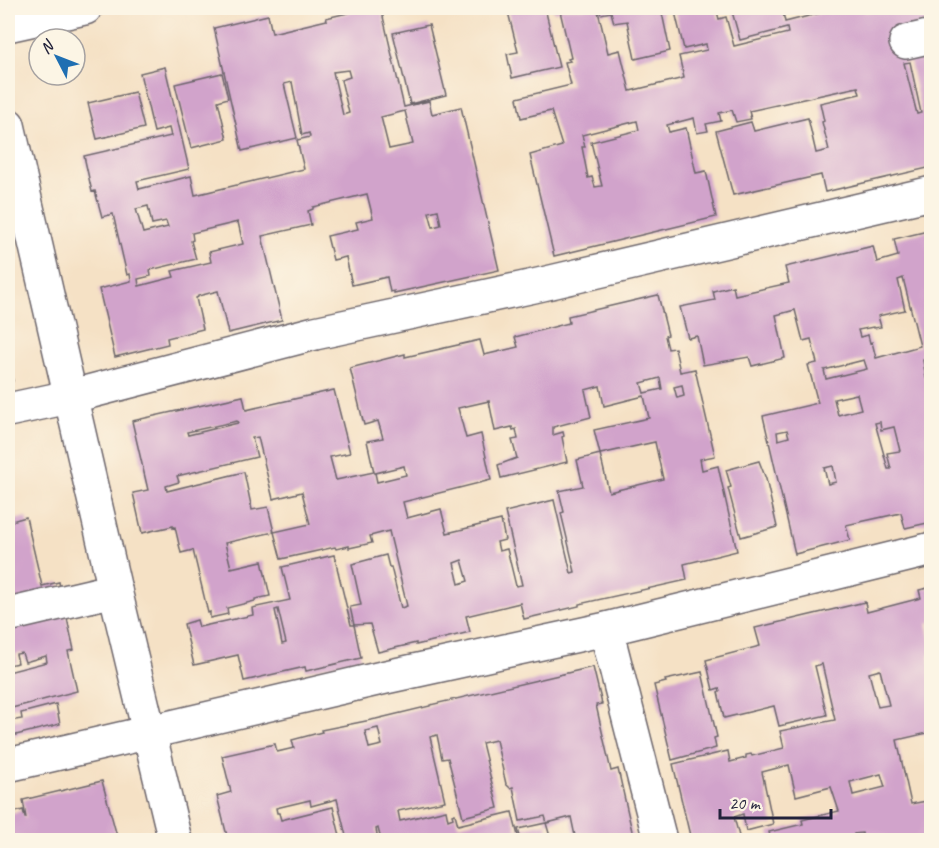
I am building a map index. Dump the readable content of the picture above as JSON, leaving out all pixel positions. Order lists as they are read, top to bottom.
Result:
{
  "scale_bar": "20 m",
  "north": "top left"
}
